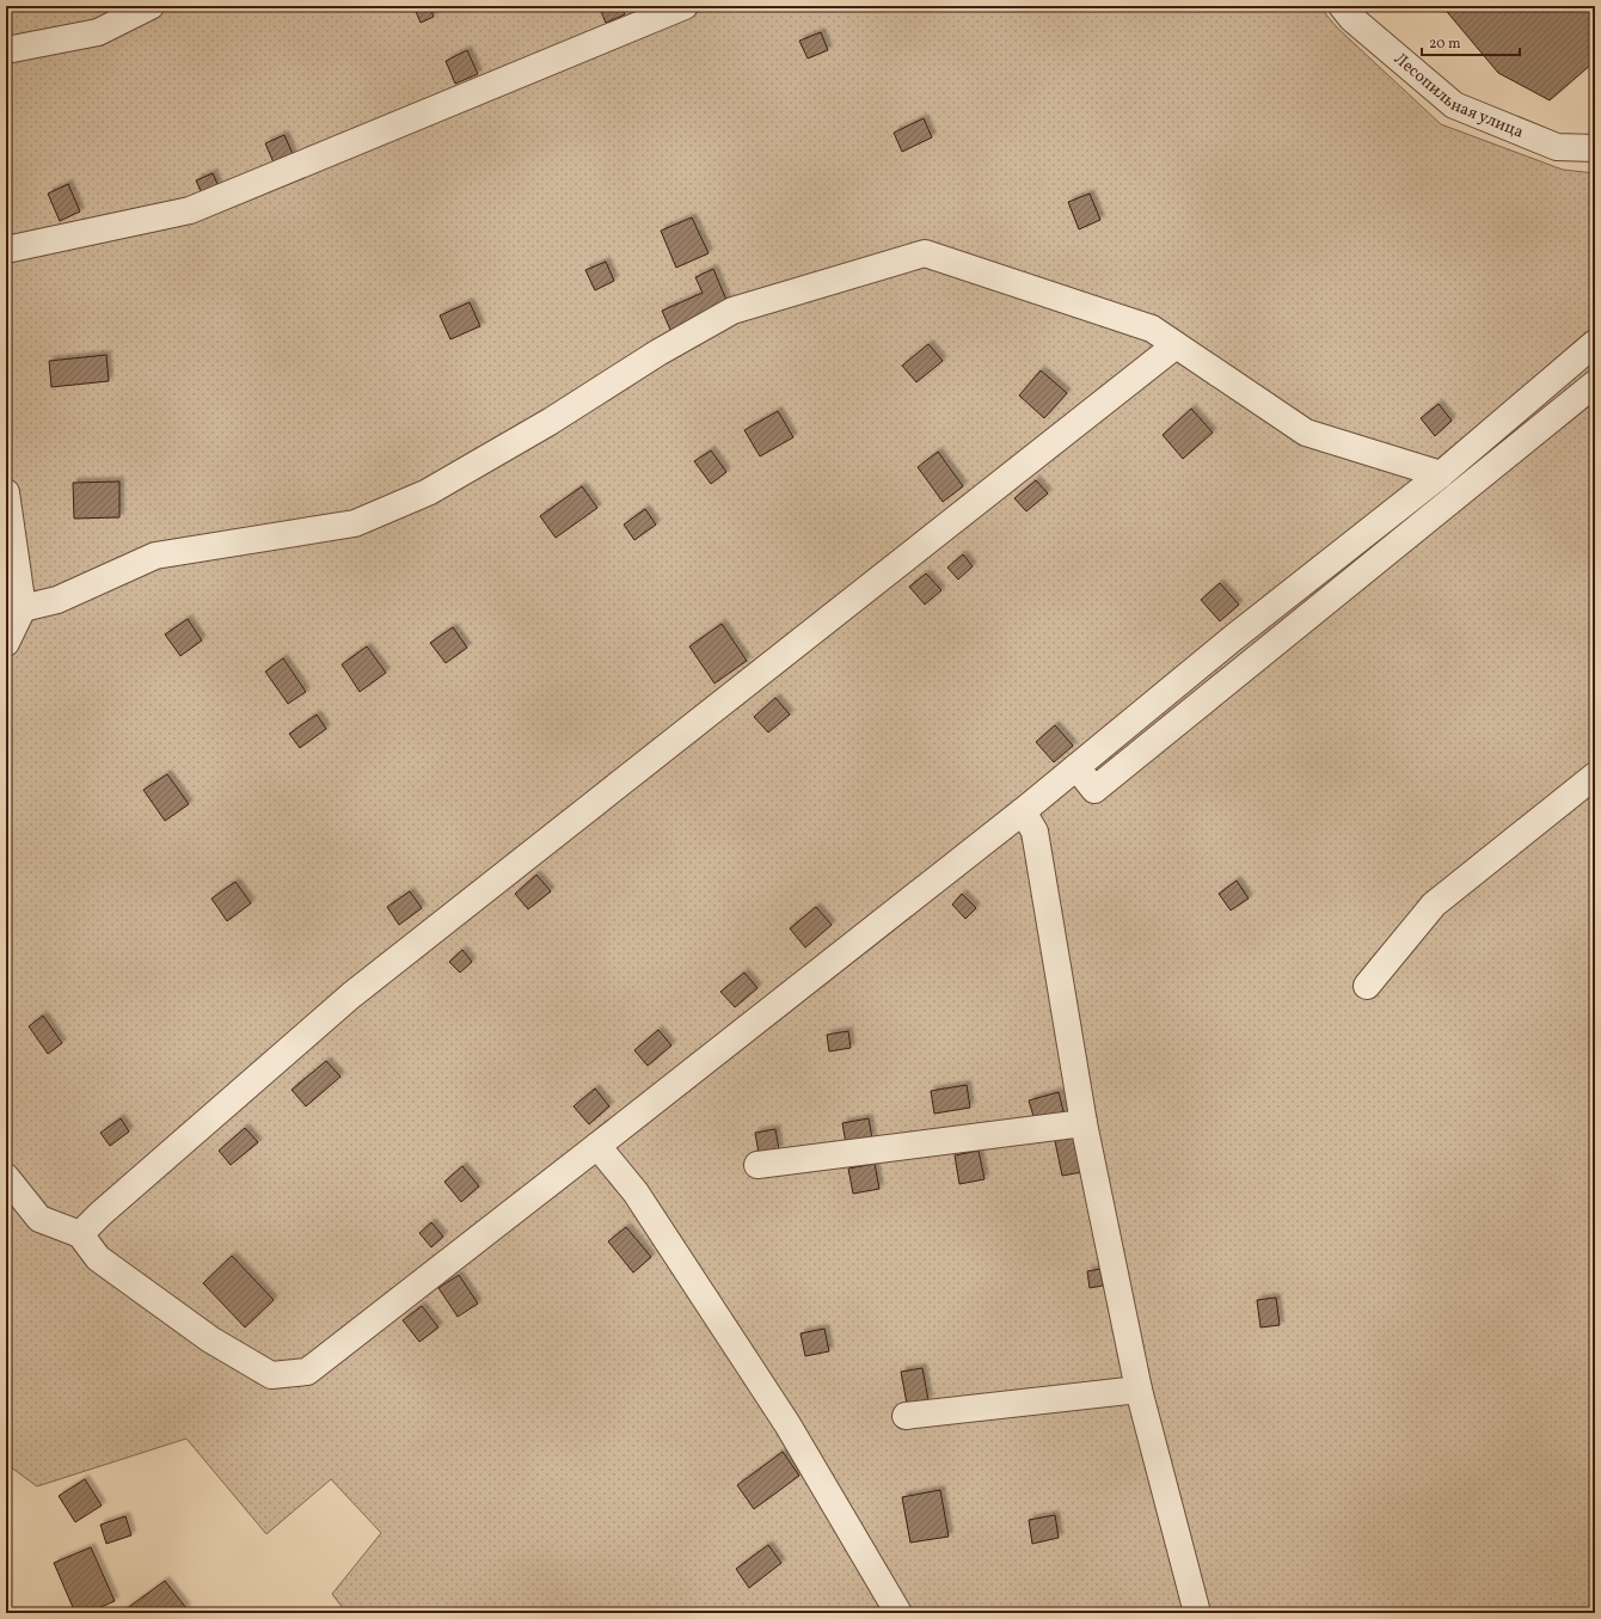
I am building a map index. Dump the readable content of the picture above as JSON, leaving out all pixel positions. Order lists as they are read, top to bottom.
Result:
{
  "streets": {
    "street": ["Лесопильная улица"]
  },
  "scale_bar": "20 m"
}
